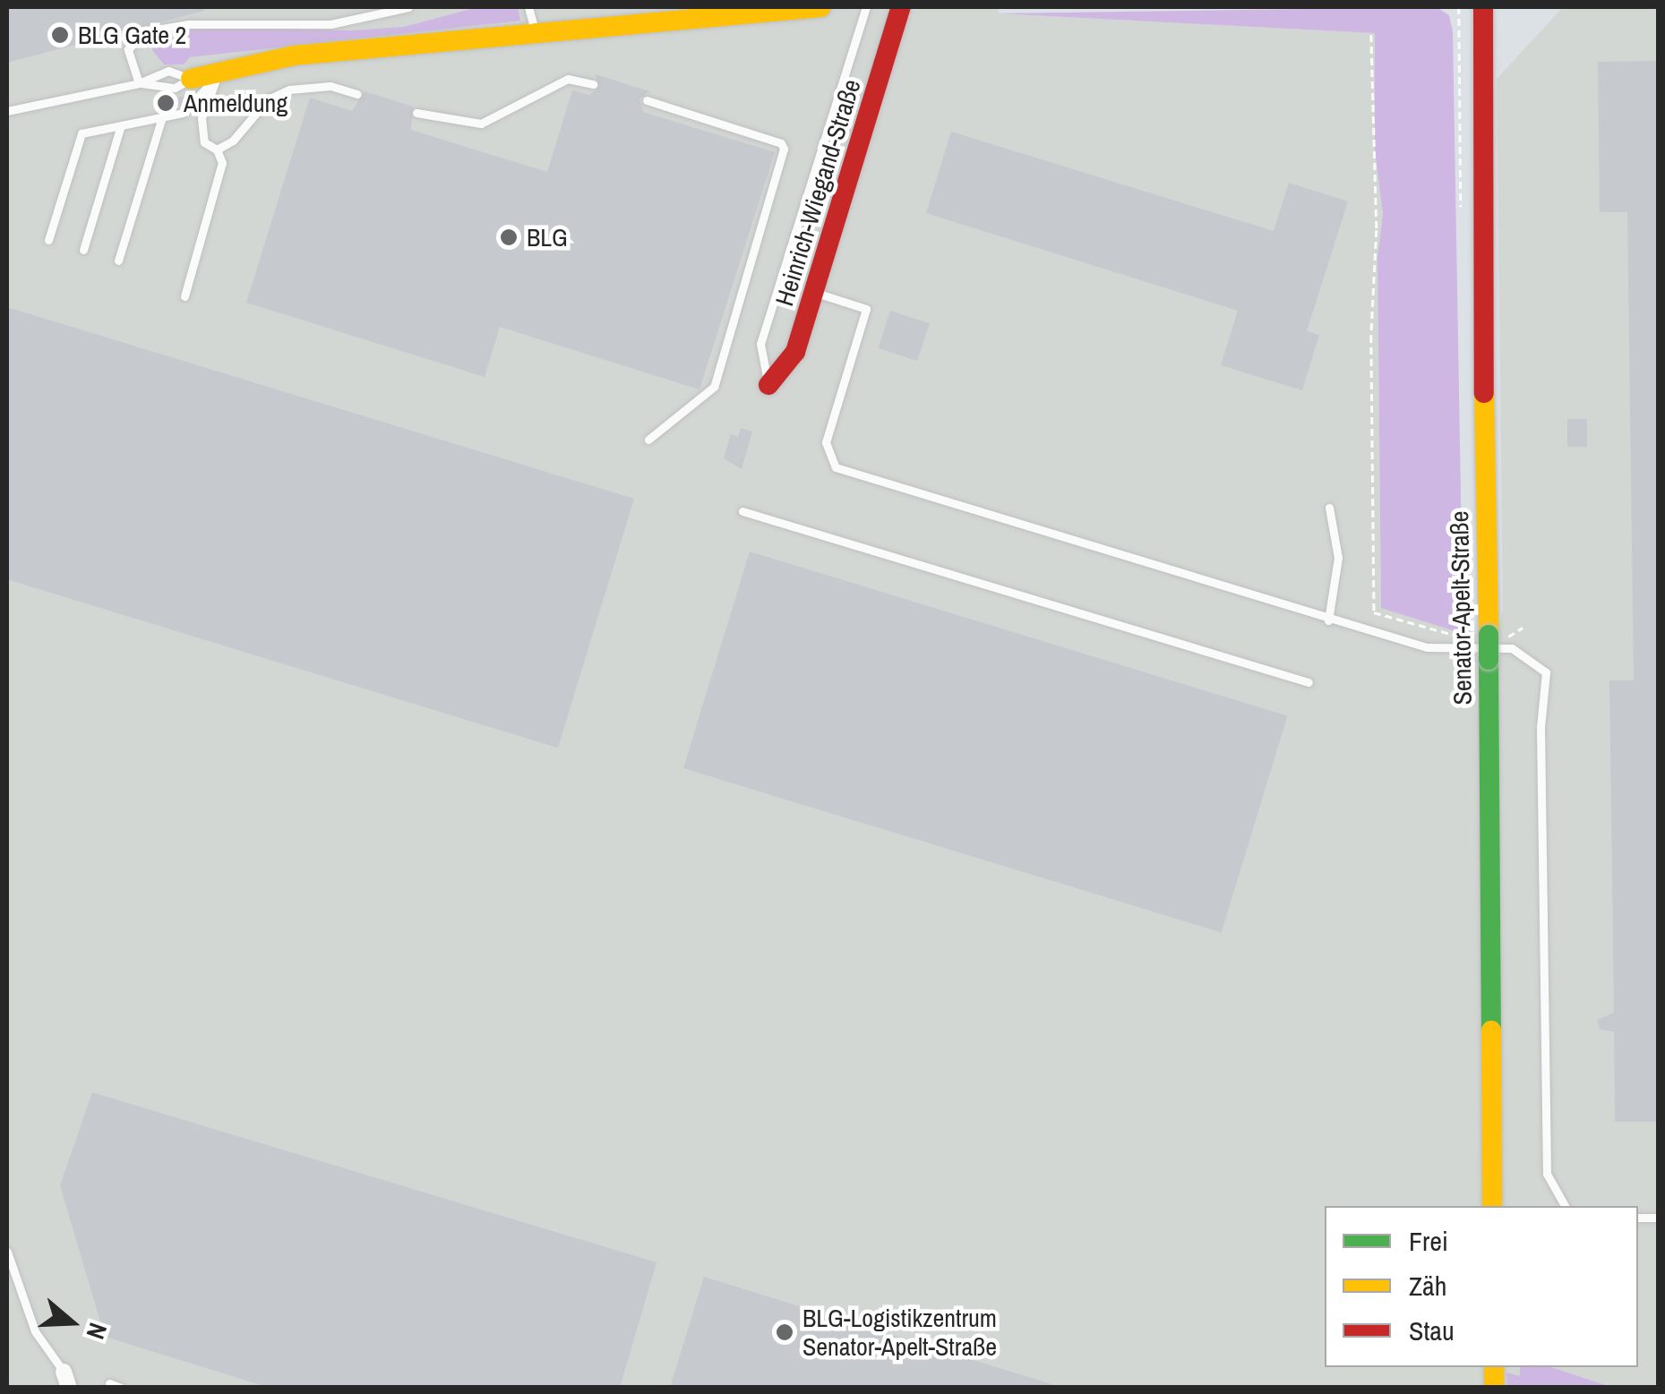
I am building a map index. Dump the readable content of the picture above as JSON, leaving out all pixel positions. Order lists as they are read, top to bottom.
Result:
{
  "streets": {
    "street": ["Heinrich-Wiegand-Straße", "Senator-Apelt-Straße"]
  },
  "places": [
    "BLG Gate 2",
    "Anmeldung",
    "BLG",
    "BLG-Logistikzentrum Senator-Apelt-Straße"
  ],
  "legend": ["Frei", "Zäh", "Stau"],
  "north": "right"
}
